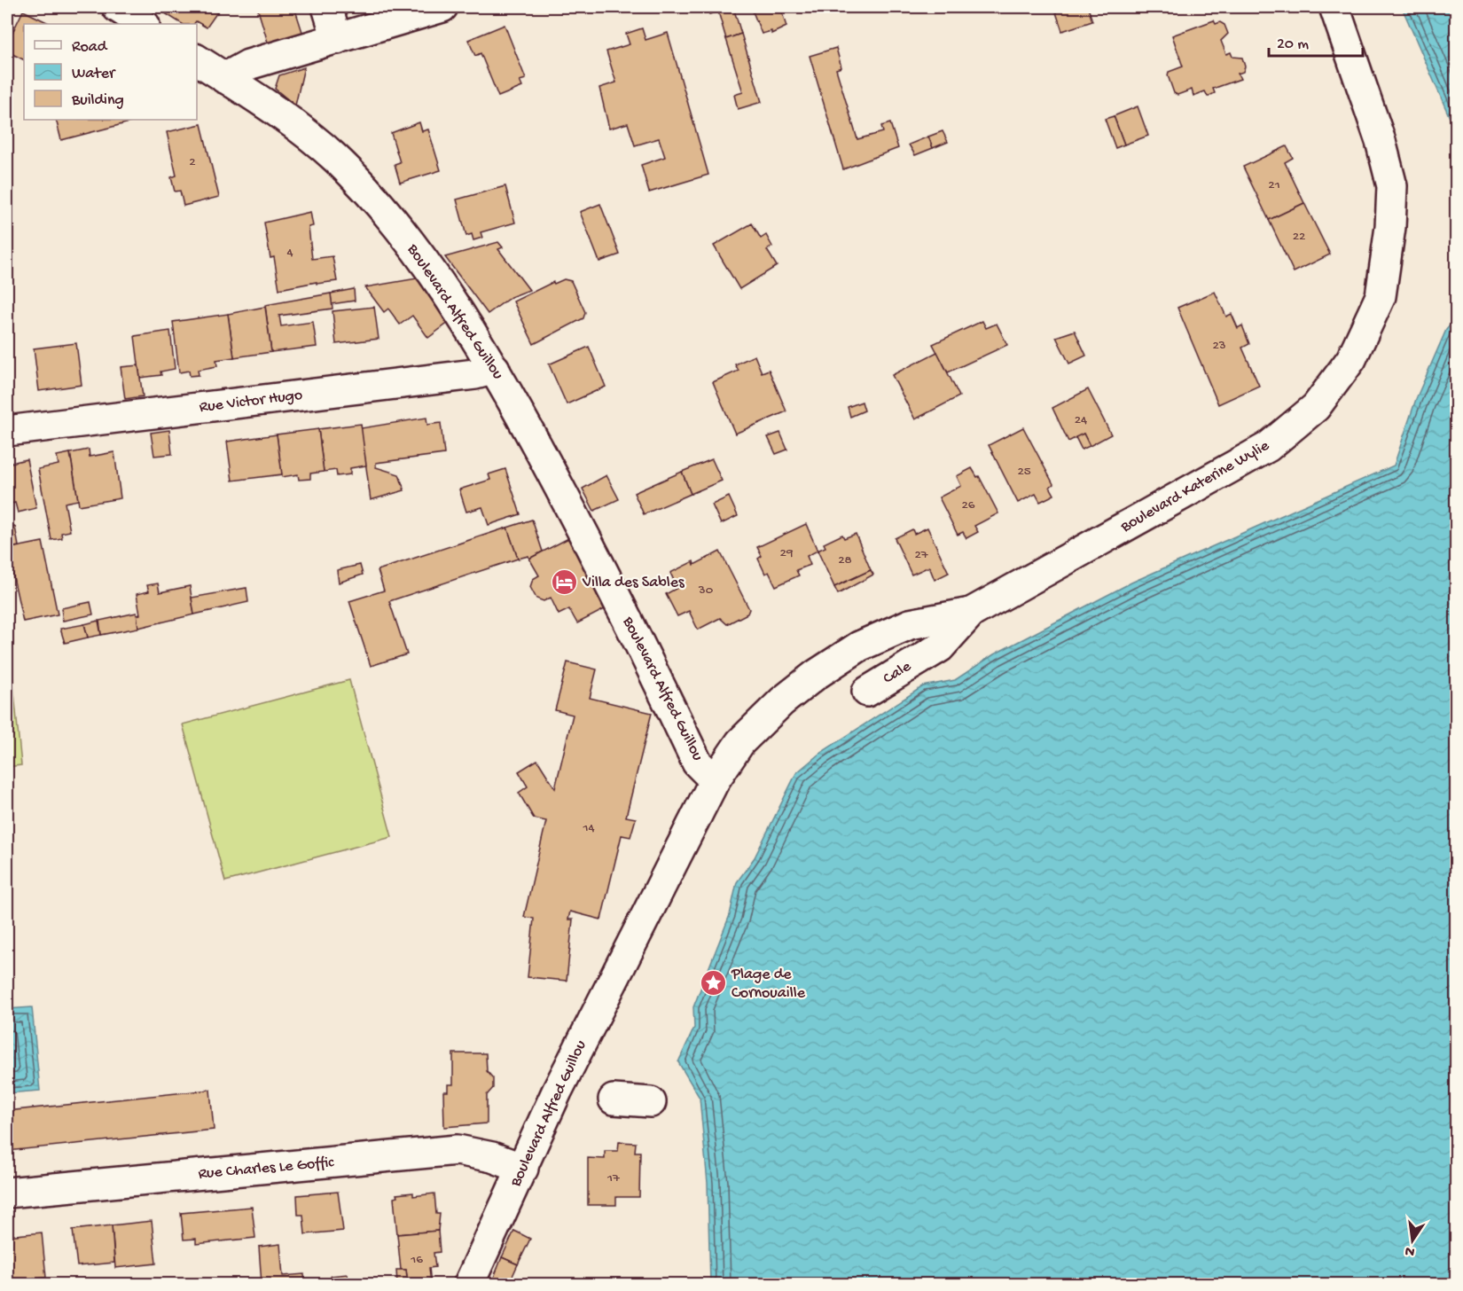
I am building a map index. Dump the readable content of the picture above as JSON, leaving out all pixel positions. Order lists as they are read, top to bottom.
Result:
{
  "streets": {
    "street": [
      "Boulevard Alfred Guillou",
      "Rue Victor Hugo",
      "Boulevard Katerine Wylie",
      "Cale",
      "Rue Charles Le Goffic"
    ]
  },
  "crossings": [
    ["Boulevard Alfred Guillou", "Rue Victor Hugo"],
    ["Boulevard Alfred Guillou", "Boulevard Katerine Wylie"],
    ["Boulevard Alfred Guillou", "Rue Charles Le Goffic"],
    ["Boulevard Katerine Wylie", "Cale"]
  ],
  "places": {
    "hotel": ["Villa des Sables"],
    "place": ["Plage de Cornouaille"]
  },
  "house_numbers": [
    "2",
    "21",
    "22",
    "4",
    "23",
    "24",
    "25",
    "26",
    "29",
    "27",
    "28",
    "30",
    "14",
    "17",
    "16"
  ],
  "legend": ["Road", "Water", "Building"],
  "scale_bar": "20 m",
  "north": "bottom"
}
